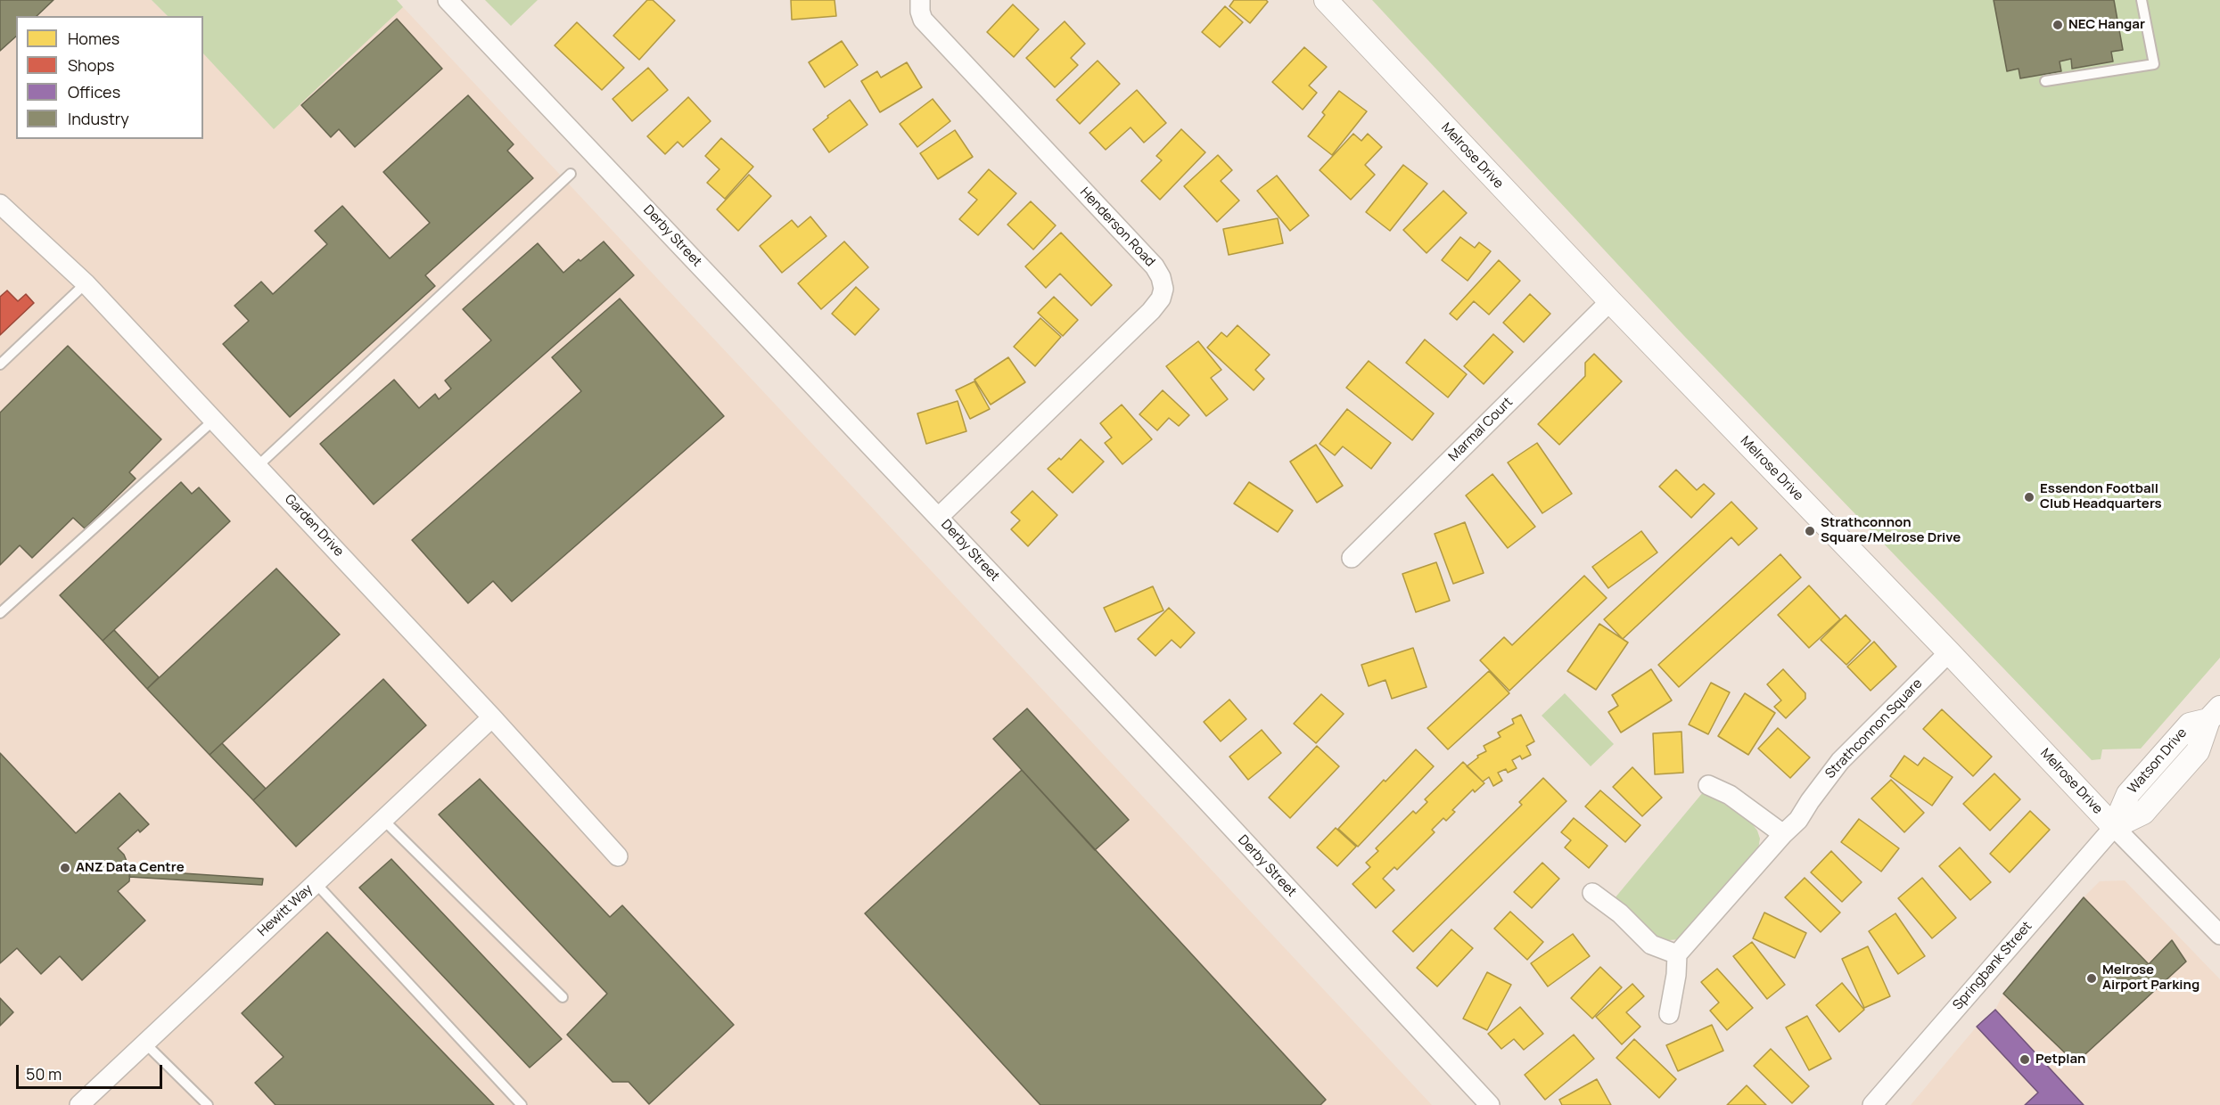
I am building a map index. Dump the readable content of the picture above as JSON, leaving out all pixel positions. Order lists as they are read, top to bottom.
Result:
{
  "streets": {
    "street": [
      "Melrose Drive",
      "Henderson Road",
      "Derby Street",
      "Marmal Court",
      "Garden Drive",
      "Strathconnon Square",
      "Watson Drive",
      "Hewitt Way",
      "Springbank Street"
    ]
  },
  "crossings": [
    ["Melrose Drive", "Marmal Court"],
    ["Melrose Drive", "Strathconnon Square"],
    ["Melrose Drive", "Watson Drive"],
    ["Melrose Drive", "Springbank Street"],
    ["Henderson Road", "Derby Street"],
    ["Garden Drive", "Hewitt Way"],
    ["Watson Drive", "Springbank Street"]
  ],
  "places": [
    "NEC Hangar",
    "Essendon Football Club Headquarters",
    "Strathconnon Square/Melrose Drive",
    "ANZ Data Centre",
    "Melrose Airport Parking",
    "Petplan"
  ],
  "legend": [
    "Homes",
    "Shops",
    "Offices",
    "Industry"
  ],
  "scale_bar": "50 m"
}
